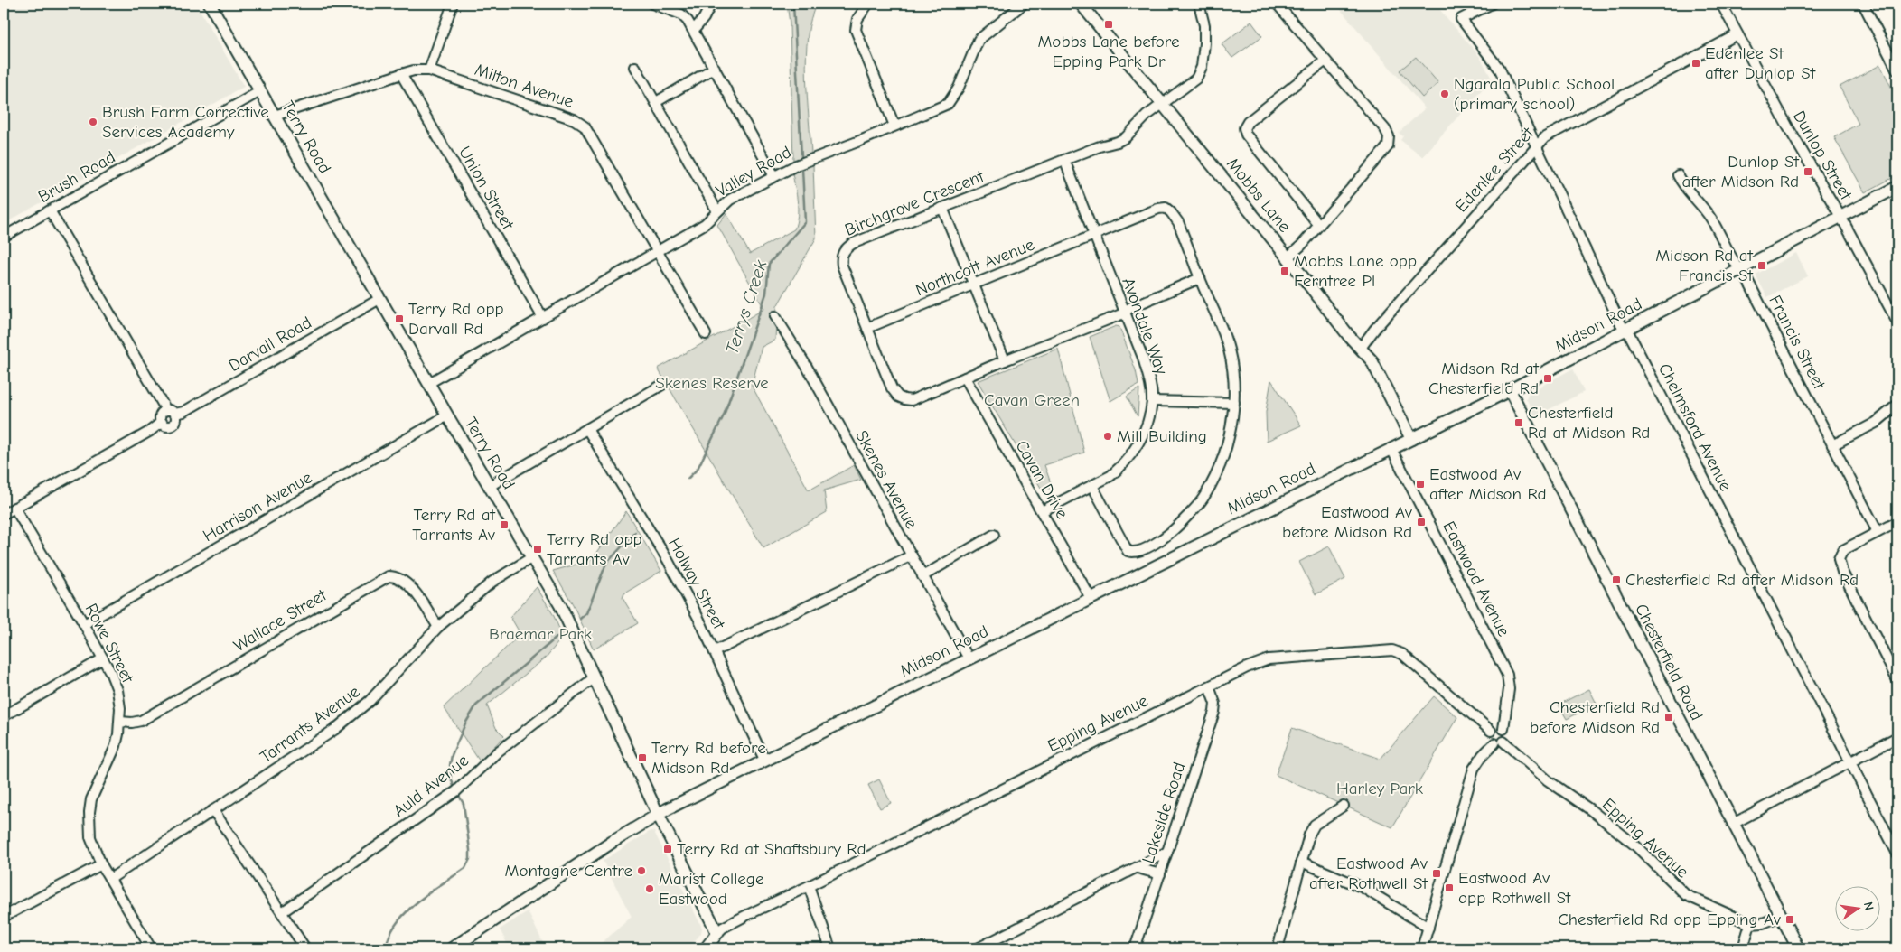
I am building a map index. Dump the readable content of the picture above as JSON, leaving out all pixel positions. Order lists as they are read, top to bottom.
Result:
{
  "streets": {
    "street": [
      "Milton Avenue",
      "Terry Road",
      "Dunlop Street",
      "Edenlee Street",
      "Valley Road",
      "Brush Road",
      "Union Street",
      "Mobbs Lane",
      "Birchgrove Crescent",
      "Northcott Avenue",
      "Midson Road",
      "Avondale Way",
      "Francis Street",
      "Darvall Road",
      "Chelmsford Avenue",
      "Skenes Avenue",
      "Cavan Drive",
      "Harrison Avenue",
      "Eastwood Avenue",
      "Holway Street",
      "Wallace Street",
      "Rowe Street",
      "Chesterfield Road",
      "Epping Avenue",
      "Tarrants Avenue",
      "Auld Avenue",
      "Lakeside Road"
    ]
  },
  "crossings": [
    ["Milton Avenue", "Terry Road"],
    ["Milton Avenue", "Valley Road"],
    ["Milton Avenue", "Union Street"],
    ["Terry Road", "Valley Road"],
    ["Terry Road", "Brush Road"],
    ["Terry Road", "Midson Road"],
    ["Terry Road", "Darvall Road"],
    ["Terry Road", "Harrison Avenue"],
    ["Terry Road", "Epping Avenue"],
    ["Terry Road", "Tarrants Avenue"],
    ["Terry Road", "Auld Avenue"],
    ["Dunlop Street", "Edenlee Street"],
    ["Dunlop Street", "Midson Road"],
    ["Edenlee Street", "Mobbs Lane"],
    ["Edenlee Street", "Chelmsford Avenue"],
    ["Valley Road", "Union Street"],
    ["Mobbs Lane", "Birchgrove Crescent"],
    ["Mobbs Lane", "Midson Road"],
    ["Birchgrove Crescent", "Northcott Avenue"],
    ["Birchgrove Crescent", "Avondale Way"],
    ["Birchgrove Crescent", "Cavan Drive"],
    ["Northcott Avenue", "Avondale Way"],
    ["Midson Road", "Francis Street"],
    ["Midson Road", "Chelmsford Avenue"],
    ["Midson Road", "Skenes Avenue"],
    ["Midson Road", "Cavan Drive"],
    ["Midson Road", "Eastwood Avenue"],
    ["Midson Road", "Holway Street"],
    ["Midson Road", "Chesterfield Road"],
    ["Avondale Way", "Cavan Drive"],
    ["Harrison Avenue", "Rowe Street"],
    ["Eastwood Avenue", "Epping Avenue"],
    ["Wallace Street", "Rowe Street"],
    ["Wallace Street", "Tarrants Avenue"],
    ["Rowe Street", "Tarrants Avenue"],
    ["Epping Avenue", "Lakeside Road"]
  ],
  "water": ["Terrys Creek"],
  "parks": [
    "Skenes Reserve",
    "Cavan Green",
    "Braemar Park",
    "Harley Park"
  ],
  "places": {
    "transit": [
      "Mobbs Lane before Epping Park Dr",
      "Edenlee St after Dunlop St",
      "Dunlop St after Midson Rd",
      "Midson Rd at Francis St",
      "Mobbs Lane opp Ferntree Pl",
      "Terry Rd opp Darvall Rd",
      "Midson Rd at Chesterfield Rd",
      "Chesterfield Rd at Midson Rd",
      "Eastwood Av after Midson Rd",
      "Eastwood Av before Midson Rd",
      "Terry Rd at Tarrants Av",
      "Terry Rd opp Tarrants Av",
      "Chesterfield Rd after Midson Rd",
      "Chesterfield Rd before Midson Rd",
      "Terry Rd before Midson Rd",
      "Terry Rd at Shaftsbury Rd",
      "Eastwood Av after Rothwell St",
      "Eastwood Av opp Rothwell St",
      "Chesterfield Rd opp Epping Av"
    ],
    "other": [
      "Ngarala Public School (primary school)",
      "Brush Farm Corrective Services Academy",
      "Mill Building",
      "Montagne Centre",
      "Marist College Eastwood"
    ]
  },
  "north": "right"
}
